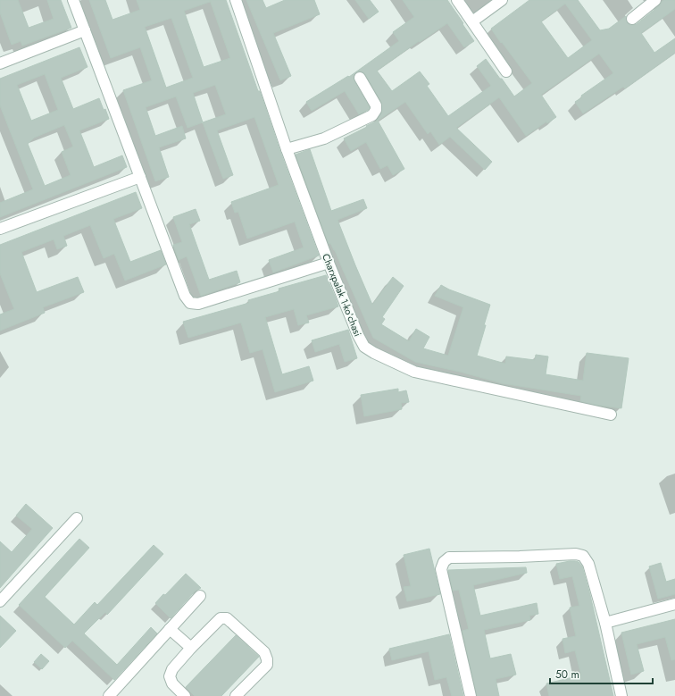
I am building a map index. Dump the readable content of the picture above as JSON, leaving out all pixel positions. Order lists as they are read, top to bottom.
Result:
{
  "streets": {
    "street": ["Charxpalak 1-koʻchasi"]
  },
  "scale_bar": "50 m"
}
